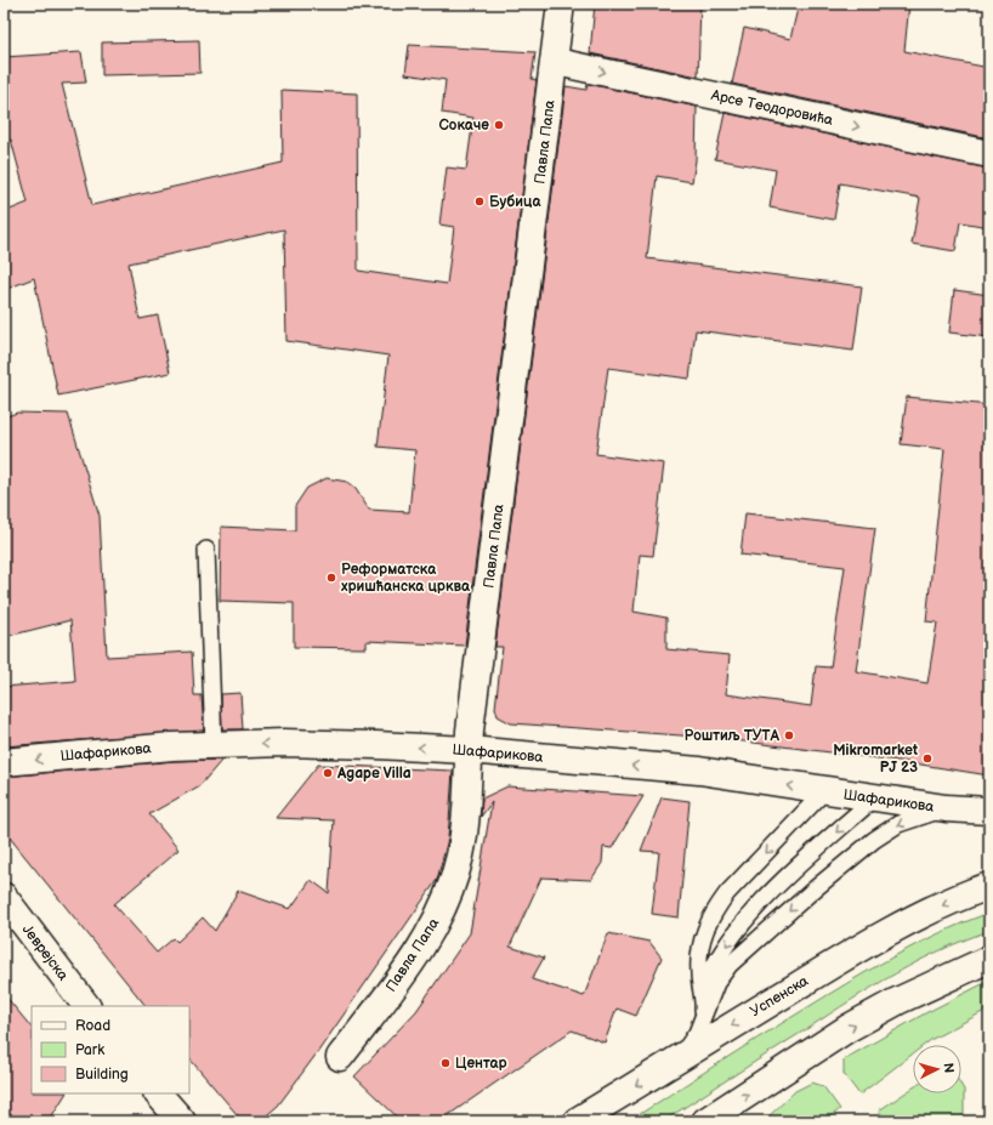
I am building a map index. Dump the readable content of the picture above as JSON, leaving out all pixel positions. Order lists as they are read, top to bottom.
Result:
{
  "streets": {
    "street": [
      "Арсе Теодоровића",
      "Павла Папа",
      "Шафарикова",
      "Јеврејска",
      "Успенска"
    ]
  },
  "crossings": [
    ["Арсе Теодоровића", "Павла Папа"],
    ["Павла Папа", "Шафарикова"]
  ],
  "one_way": ["Арсе Теодоровића", "Шафарикова"],
  "places": [
    "Сокаче",
    "Бубица",
    "Реформатска хришћанска црква",
    "Роштиљ ТУТА",
    "Mikromarket PJ 23",
    "Agape Villa",
    "Центар"
  ],
  "legend": ["Road", "Park", "Building"],
  "north": "right"
}
